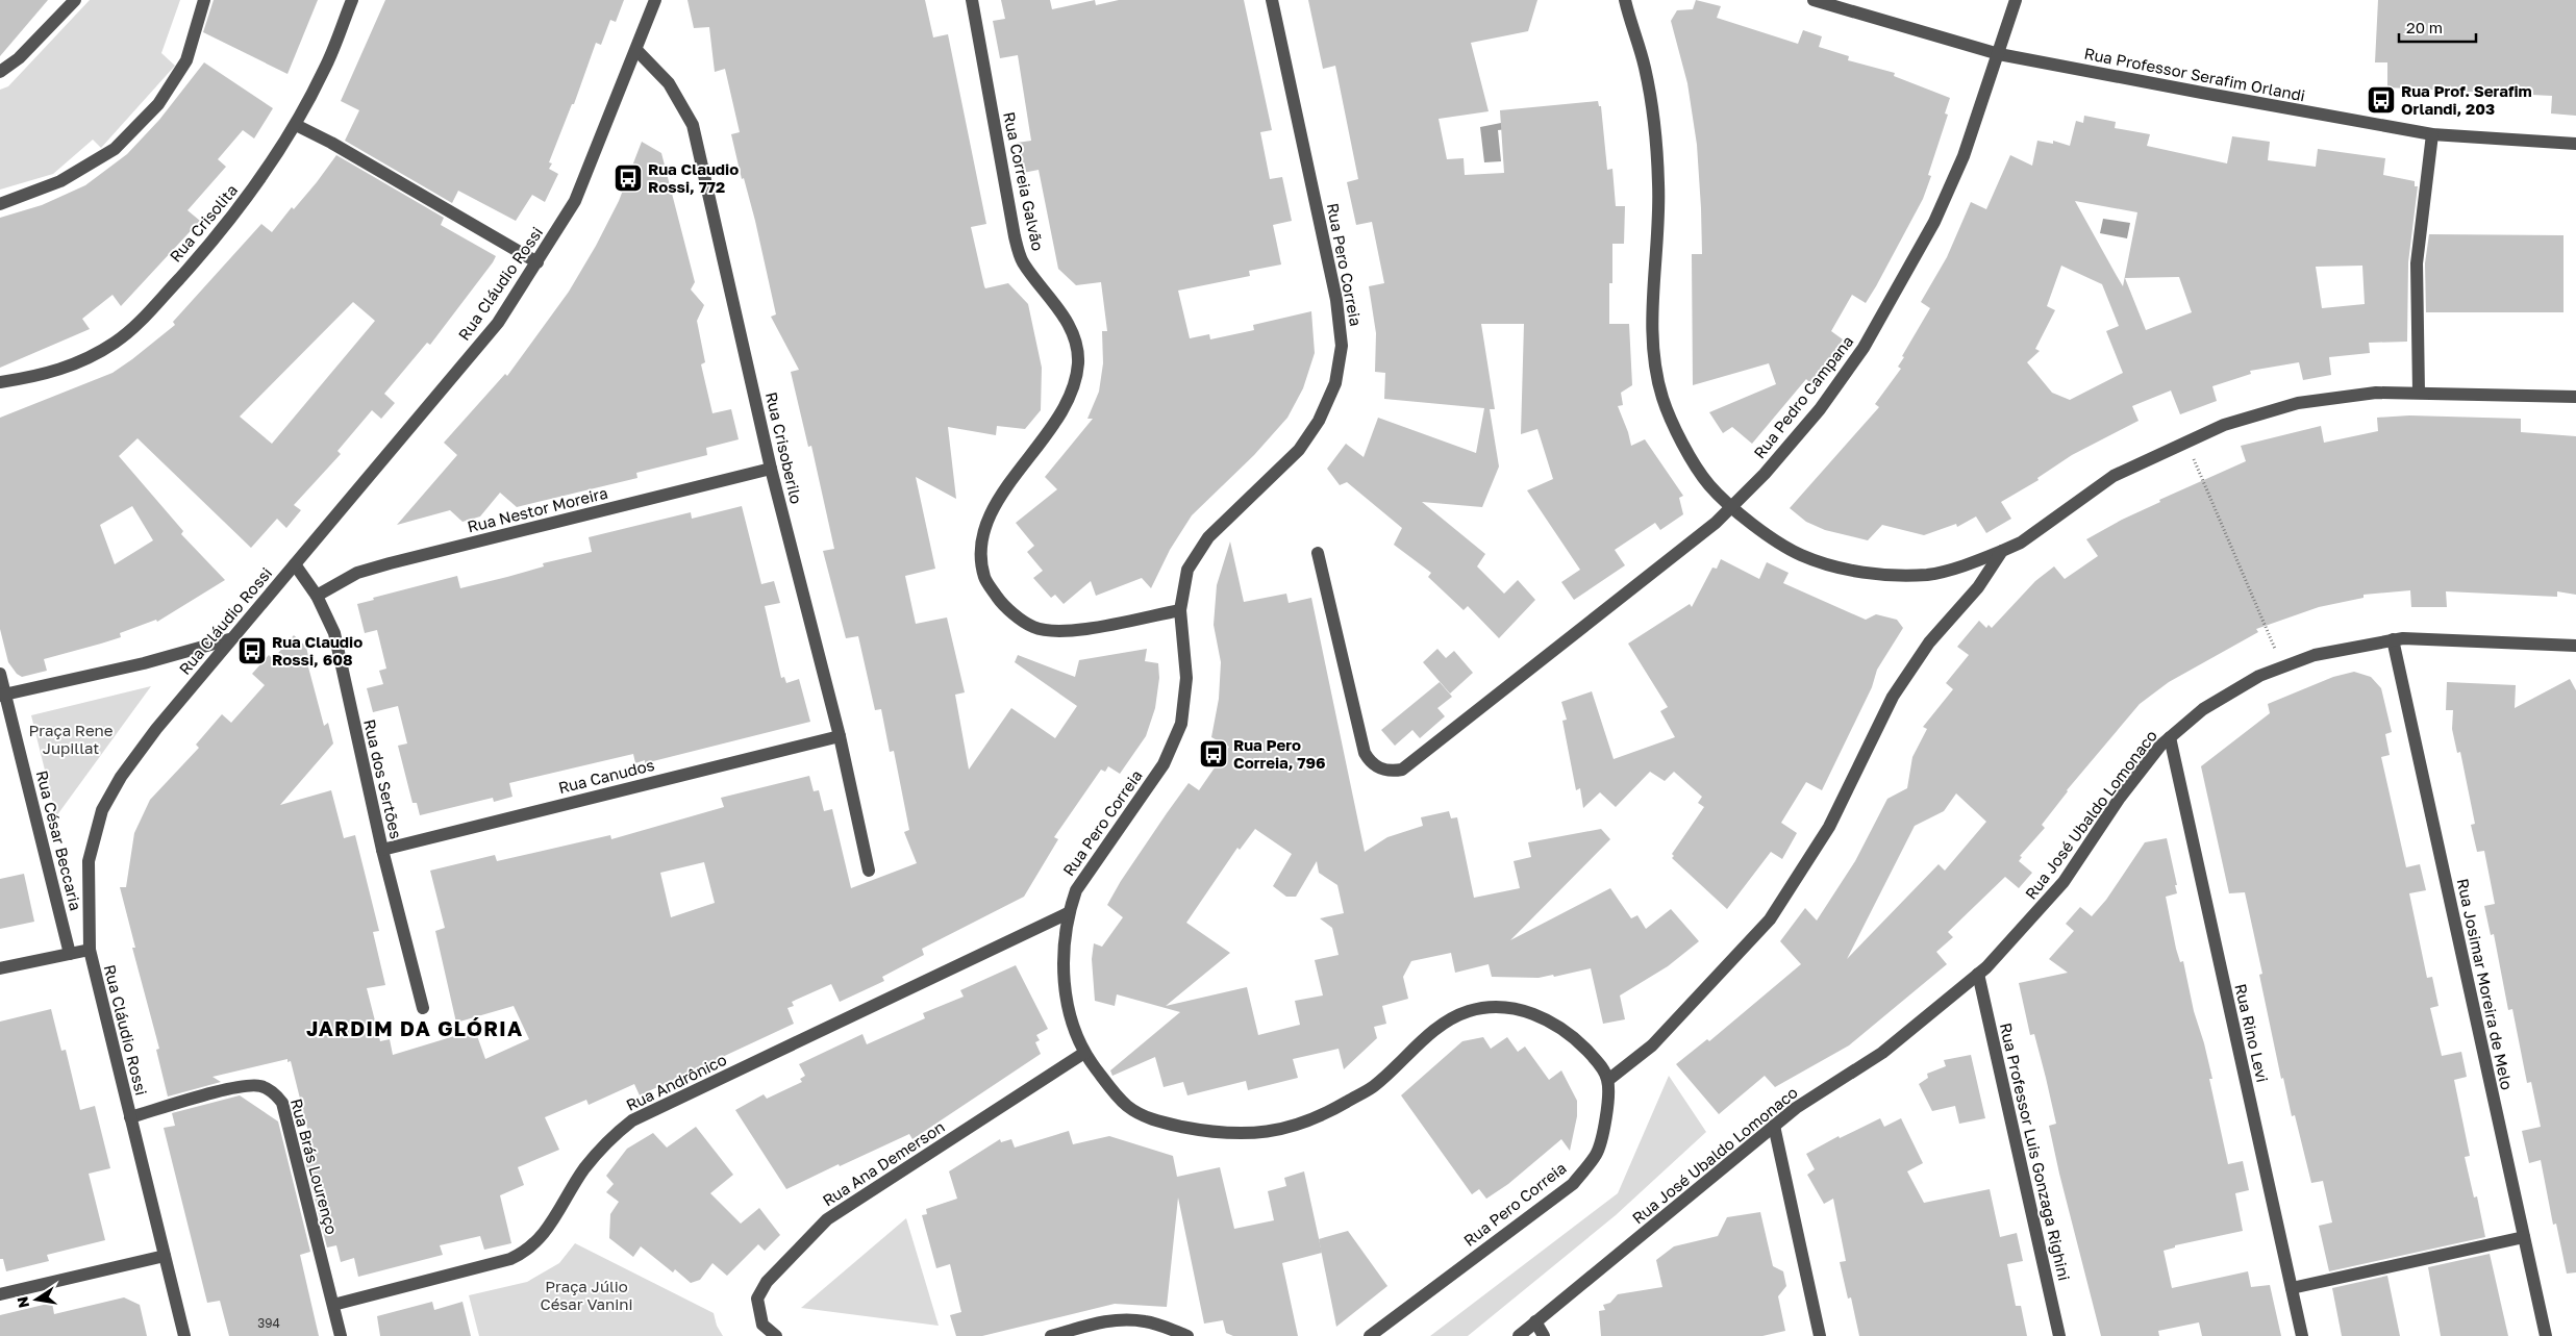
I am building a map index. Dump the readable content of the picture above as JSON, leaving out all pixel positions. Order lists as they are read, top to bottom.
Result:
{
  "streets": {
    "street": [
      "Rua Professor Serafim Orlandi",
      "Rua Correia Galvão",
      "Rua Crisolita",
      "Rua Pero Correia",
      "Rua Cláudio Rossi",
      "Rua Pedro Campana",
      "Rua Crisoberilo",
      "Rua Nestor Moreira",
      "Rua Canudos",
      "Rua dos Sertões",
      "Rua José Ubaldo Lomonaco",
      "Rua César Beccaria",
      "Rua Josimar Moreira de Melo",
      "Rua Rino Levi",
      "Rua Andrônico",
      "Rua Professor Luis Gonzaga Righini",
      "Rua Ana Demerson",
      "Rua Brás Lourenço"
    ]
  },
  "crossings": [
    ["Rua Professor Serafim Orlandi", "Rua Pedro Campana"],
    ["Rua Correia Galvão", "Rua Pero Correia"],
    ["Rua Pero Correia", "Rua Andrônico"],
    ["Rua Pero Correia", "Rua Ana Demerson"],
    ["Rua Cláudio Rossi", "Rua Crisoberilo"],
    ["Rua Cláudio Rossi", "Rua dos Sertões"],
    ["Rua Cláudio Rossi", "Rua Brás Lourenço"],
    ["Rua Crisoberilo", "Rua Nestor Moreira"],
    ["Rua Crisoberilo", "Rua Canudos"],
    ["Rua Nestor Moreira", "Rua dos Sertões"],
    ["Rua Canudos", "Rua dos Sertões"],
    ["Rua José Ubaldo Lomonaco", "Rua Josimar Moreira de Melo"],
    ["Rua José Ubaldo Lomonaco", "Rua Rino Levi"],
    ["Rua José Ubaldo Lomonaco", "Rua Professor Luis Gonzaga Righini"],
    ["Rua Andrônico", "Rua Brás Lourenço"]
  ],
  "districts": ["JARDIM DA GLÓRIA"],
  "parks": ["Praça Rene Jupillat", "Praça Júlio César Vanini"],
  "places": {
    "bus stop": [
      "Rua Prof. Serafim Orlandi, 203",
      "Rua Claudio Rossi, 772",
      "Rua Claudio Rossi, 608",
      "Rua Pero Correia, 796"
    ]
  },
  "house_numbers": ["394"],
  "scale_bar": "20 m",
  "north": "left"
}
